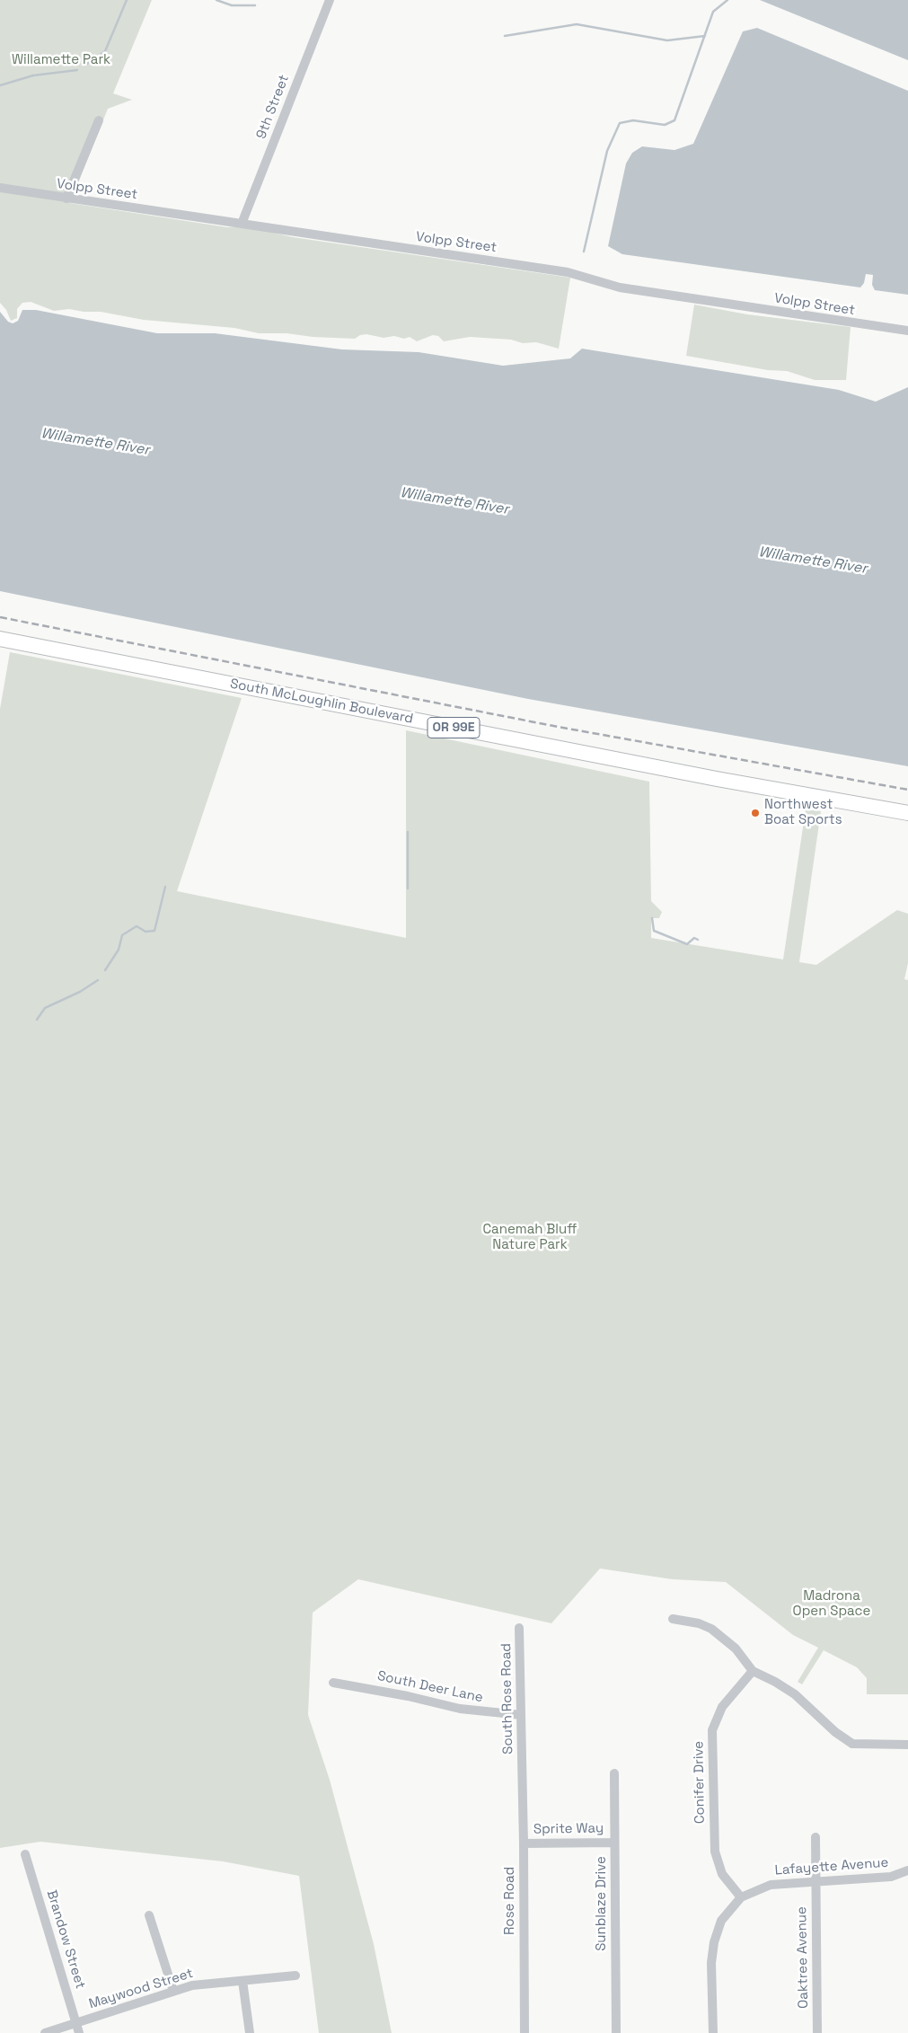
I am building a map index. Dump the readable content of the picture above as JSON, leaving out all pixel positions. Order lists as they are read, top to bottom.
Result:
{
  "streets": {
    "highway": ["South McLoughlin Boulevard", "OR 99E"],
    "street": [
      "9th Street",
      "Volpp Street",
      "South Deer Lane",
      "South Rose Road",
      "Conifer Drive",
      "Sprite Way",
      "Lafayette Avenue",
      "Rose Road",
      "Sunblaze Drive",
      "Brandow Street",
      "Oaktree Avenue",
      "Maywood Street"
    ]
  },
  "crossings": [
    ["9th Street", "Volpp Street"],
    ["South Deer Lane", "South Rose Road"],
    ["South Rose Road", "Rose Road"],
    ["Conifer Drive", "Lafayette Avenue"],
    ["Sprite Way", "Rose Road"],
    ["Sprite Way", "Sunblaze Drive"],
    ["Lafayette Avenue", "Oaktree Avenue"],
    ["Brandow Street", "Maywood Street"]
  ],
  "water": ["Willamette River"],
  "parks": ["Willamette Park", "Canemah Bluff Nature Park", "Madrona Open Space"],
  "places": ["Northwest Boat Sports"]
}
